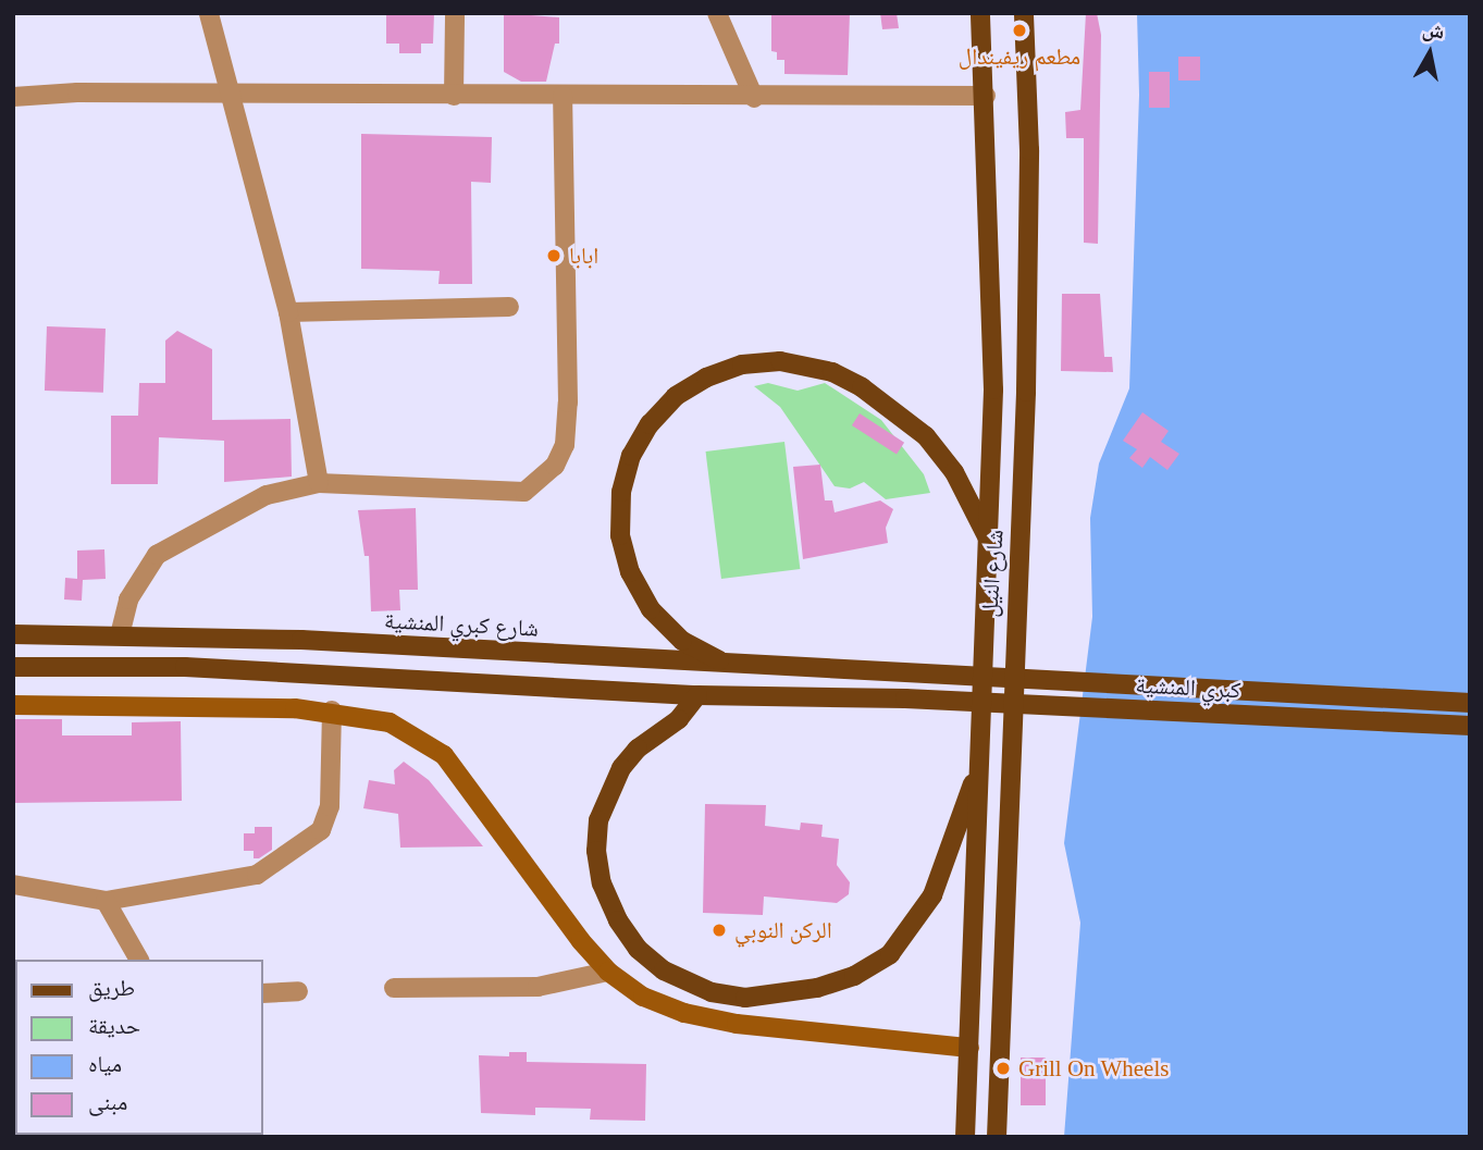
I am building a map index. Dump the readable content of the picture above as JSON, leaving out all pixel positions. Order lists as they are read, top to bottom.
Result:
{
  "streets": {
    "main road": ["شارع النيل", "شارع كبري المنشية", "كبري المنشية"]
  },
  "crossings": [
    ["شارع كبري المنشية", "كبري المنشية"]
  ],
  "places": [
    "مطعم ريفيندال",
    "ابابا",
    "الركن النوبي",
    "Grill On Wheels"
  ],
  "legend": [
    "طريق",
    "حديقة",
    "مياه",
    "مبنى"
  ],
  "north": "top"
}
